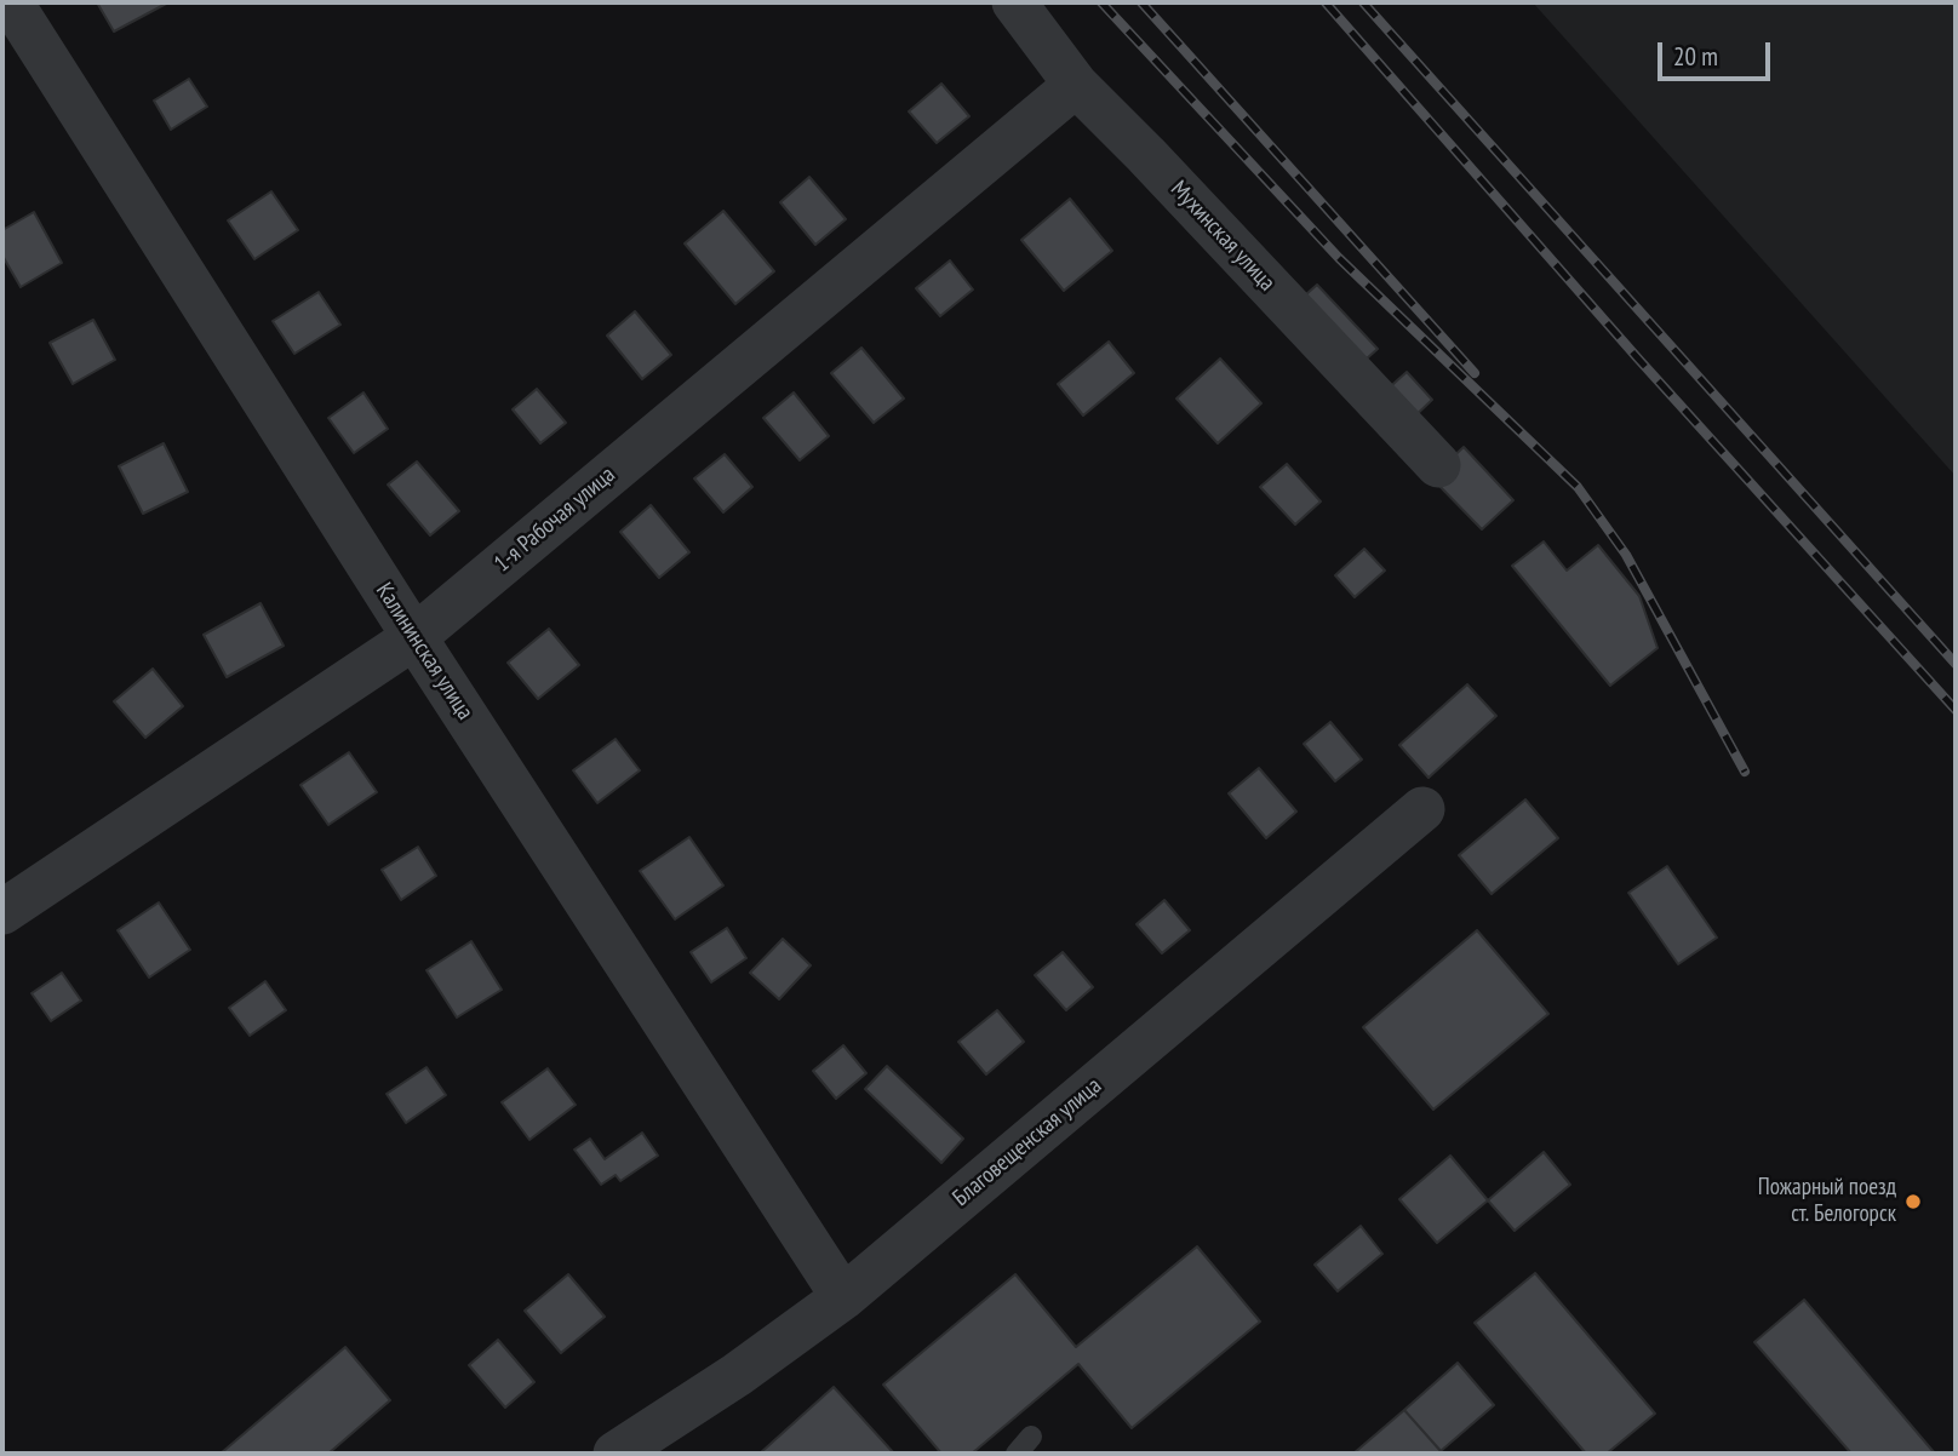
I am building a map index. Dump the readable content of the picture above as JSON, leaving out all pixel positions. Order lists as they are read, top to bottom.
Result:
{
  "streets": {
    "street": [
      "Мухинская улица",
      "1-я Рабочая улица",
      "Калининская улица",
      "Благовещенская улица"
    ]
  },
  "crossings": [
    ["Мухинская улица", "1-я Рабочая улица"],
    ["1-я Рабочая улица", "Калининская улица"],
    ["Калининская улица", "Благовещенская улица"]
  ],
  "places": ["Пожарный поезд ст. Белогорск"],
  "scale_bar": "20 m"
}
